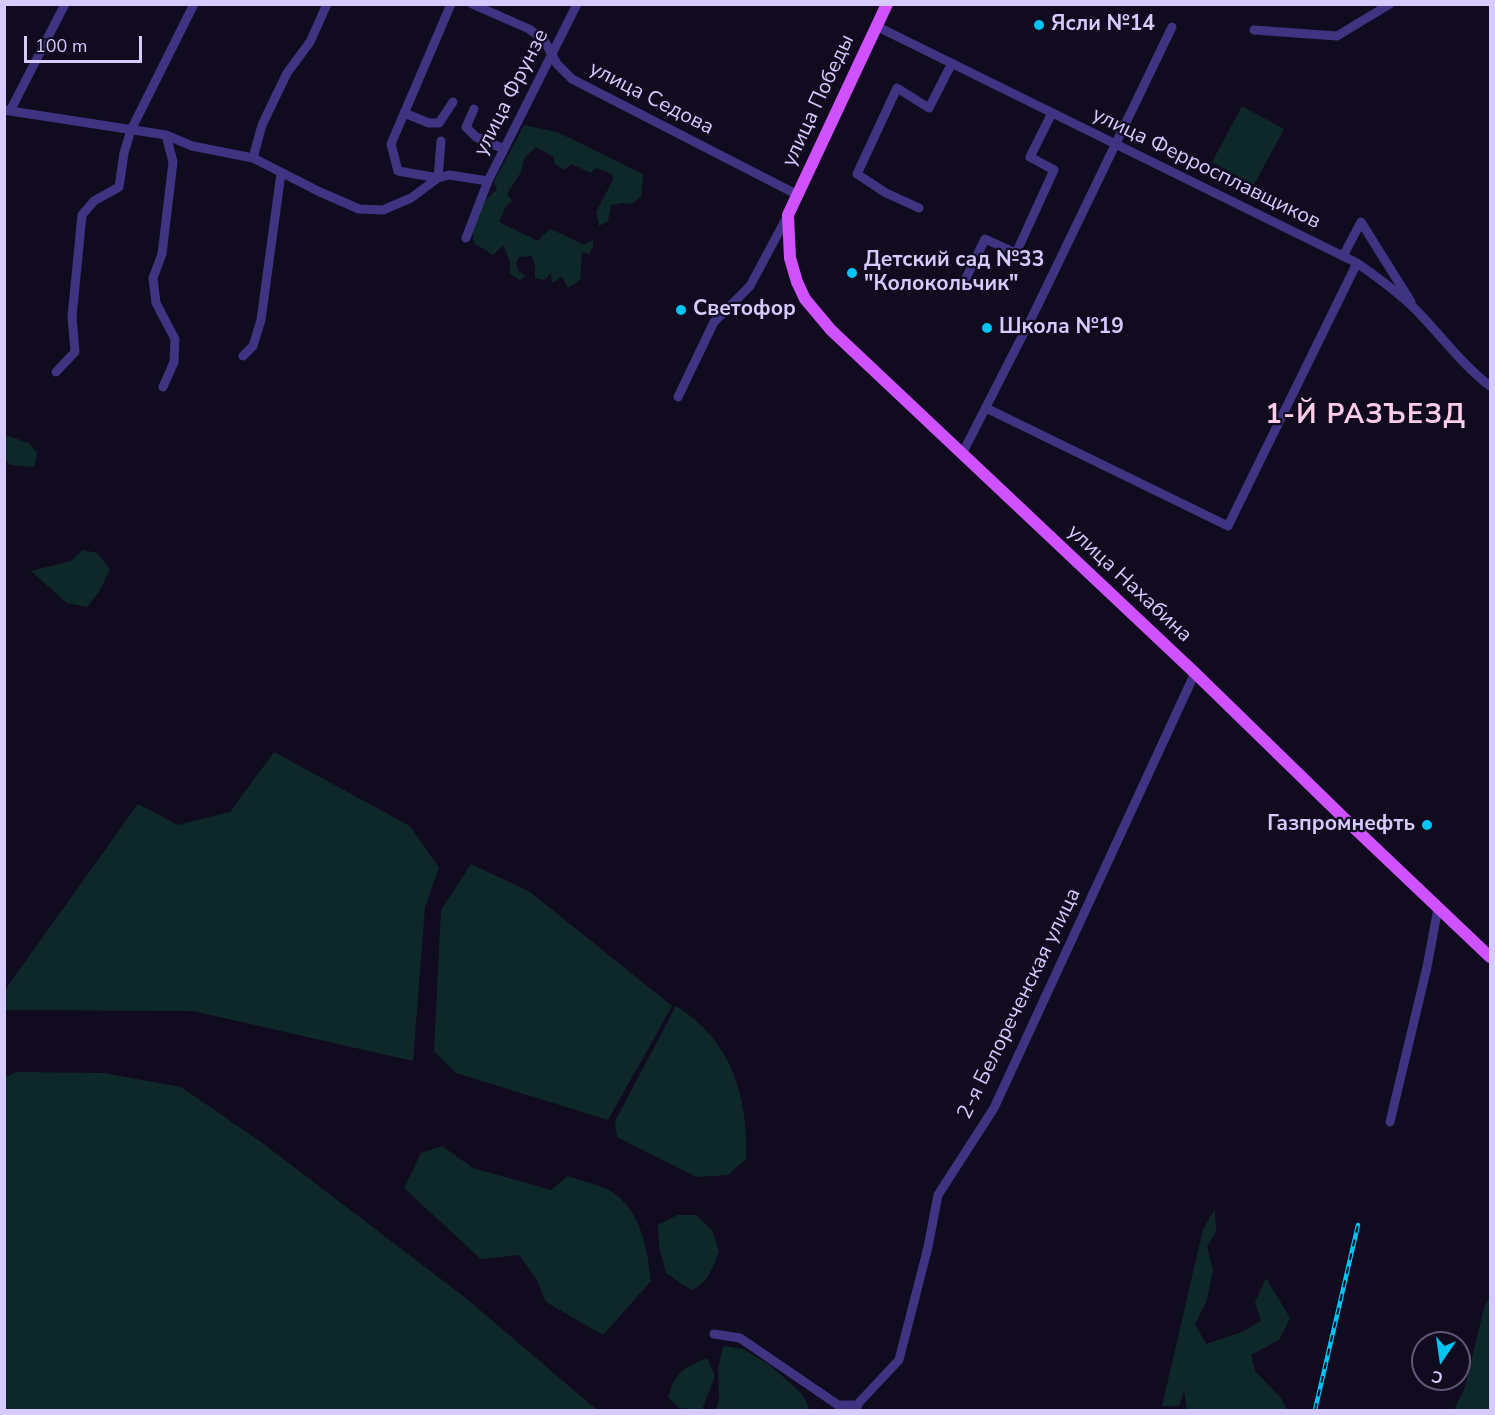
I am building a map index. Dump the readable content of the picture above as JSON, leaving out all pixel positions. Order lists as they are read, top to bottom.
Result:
{
  "streets": {
    "main road": ["улица Победы", "улица Нахабина"],
    "street": [
      "улица Фрунзе",
      "улица Седова",
      "улица Ферросплавщиков",
      "2-я Белореченская улица"
    ]
  },
  "crossings": [
    ["улица Фрунзе", "улица Седова"],
    ["улица Седова", "улица Победы"],
    ["улица Победы", "улица Ферросплавщиков"],
    ["улица Победы", "улица Нахабина"],
    ["улица Нахабина", "2-я Белореченская улица"]
  ],
  "districts": ["1-Й РАЗЪЕЗД"],
  "places": [
    "Ясли №14",
    "Детский сад №33 \"Колокольчик\"",
    "Светофор",
    "Школа №19",
    "Газпромнефть"
  ],
  "scale_bar": "100 m",
  "north": "bottom"
}
